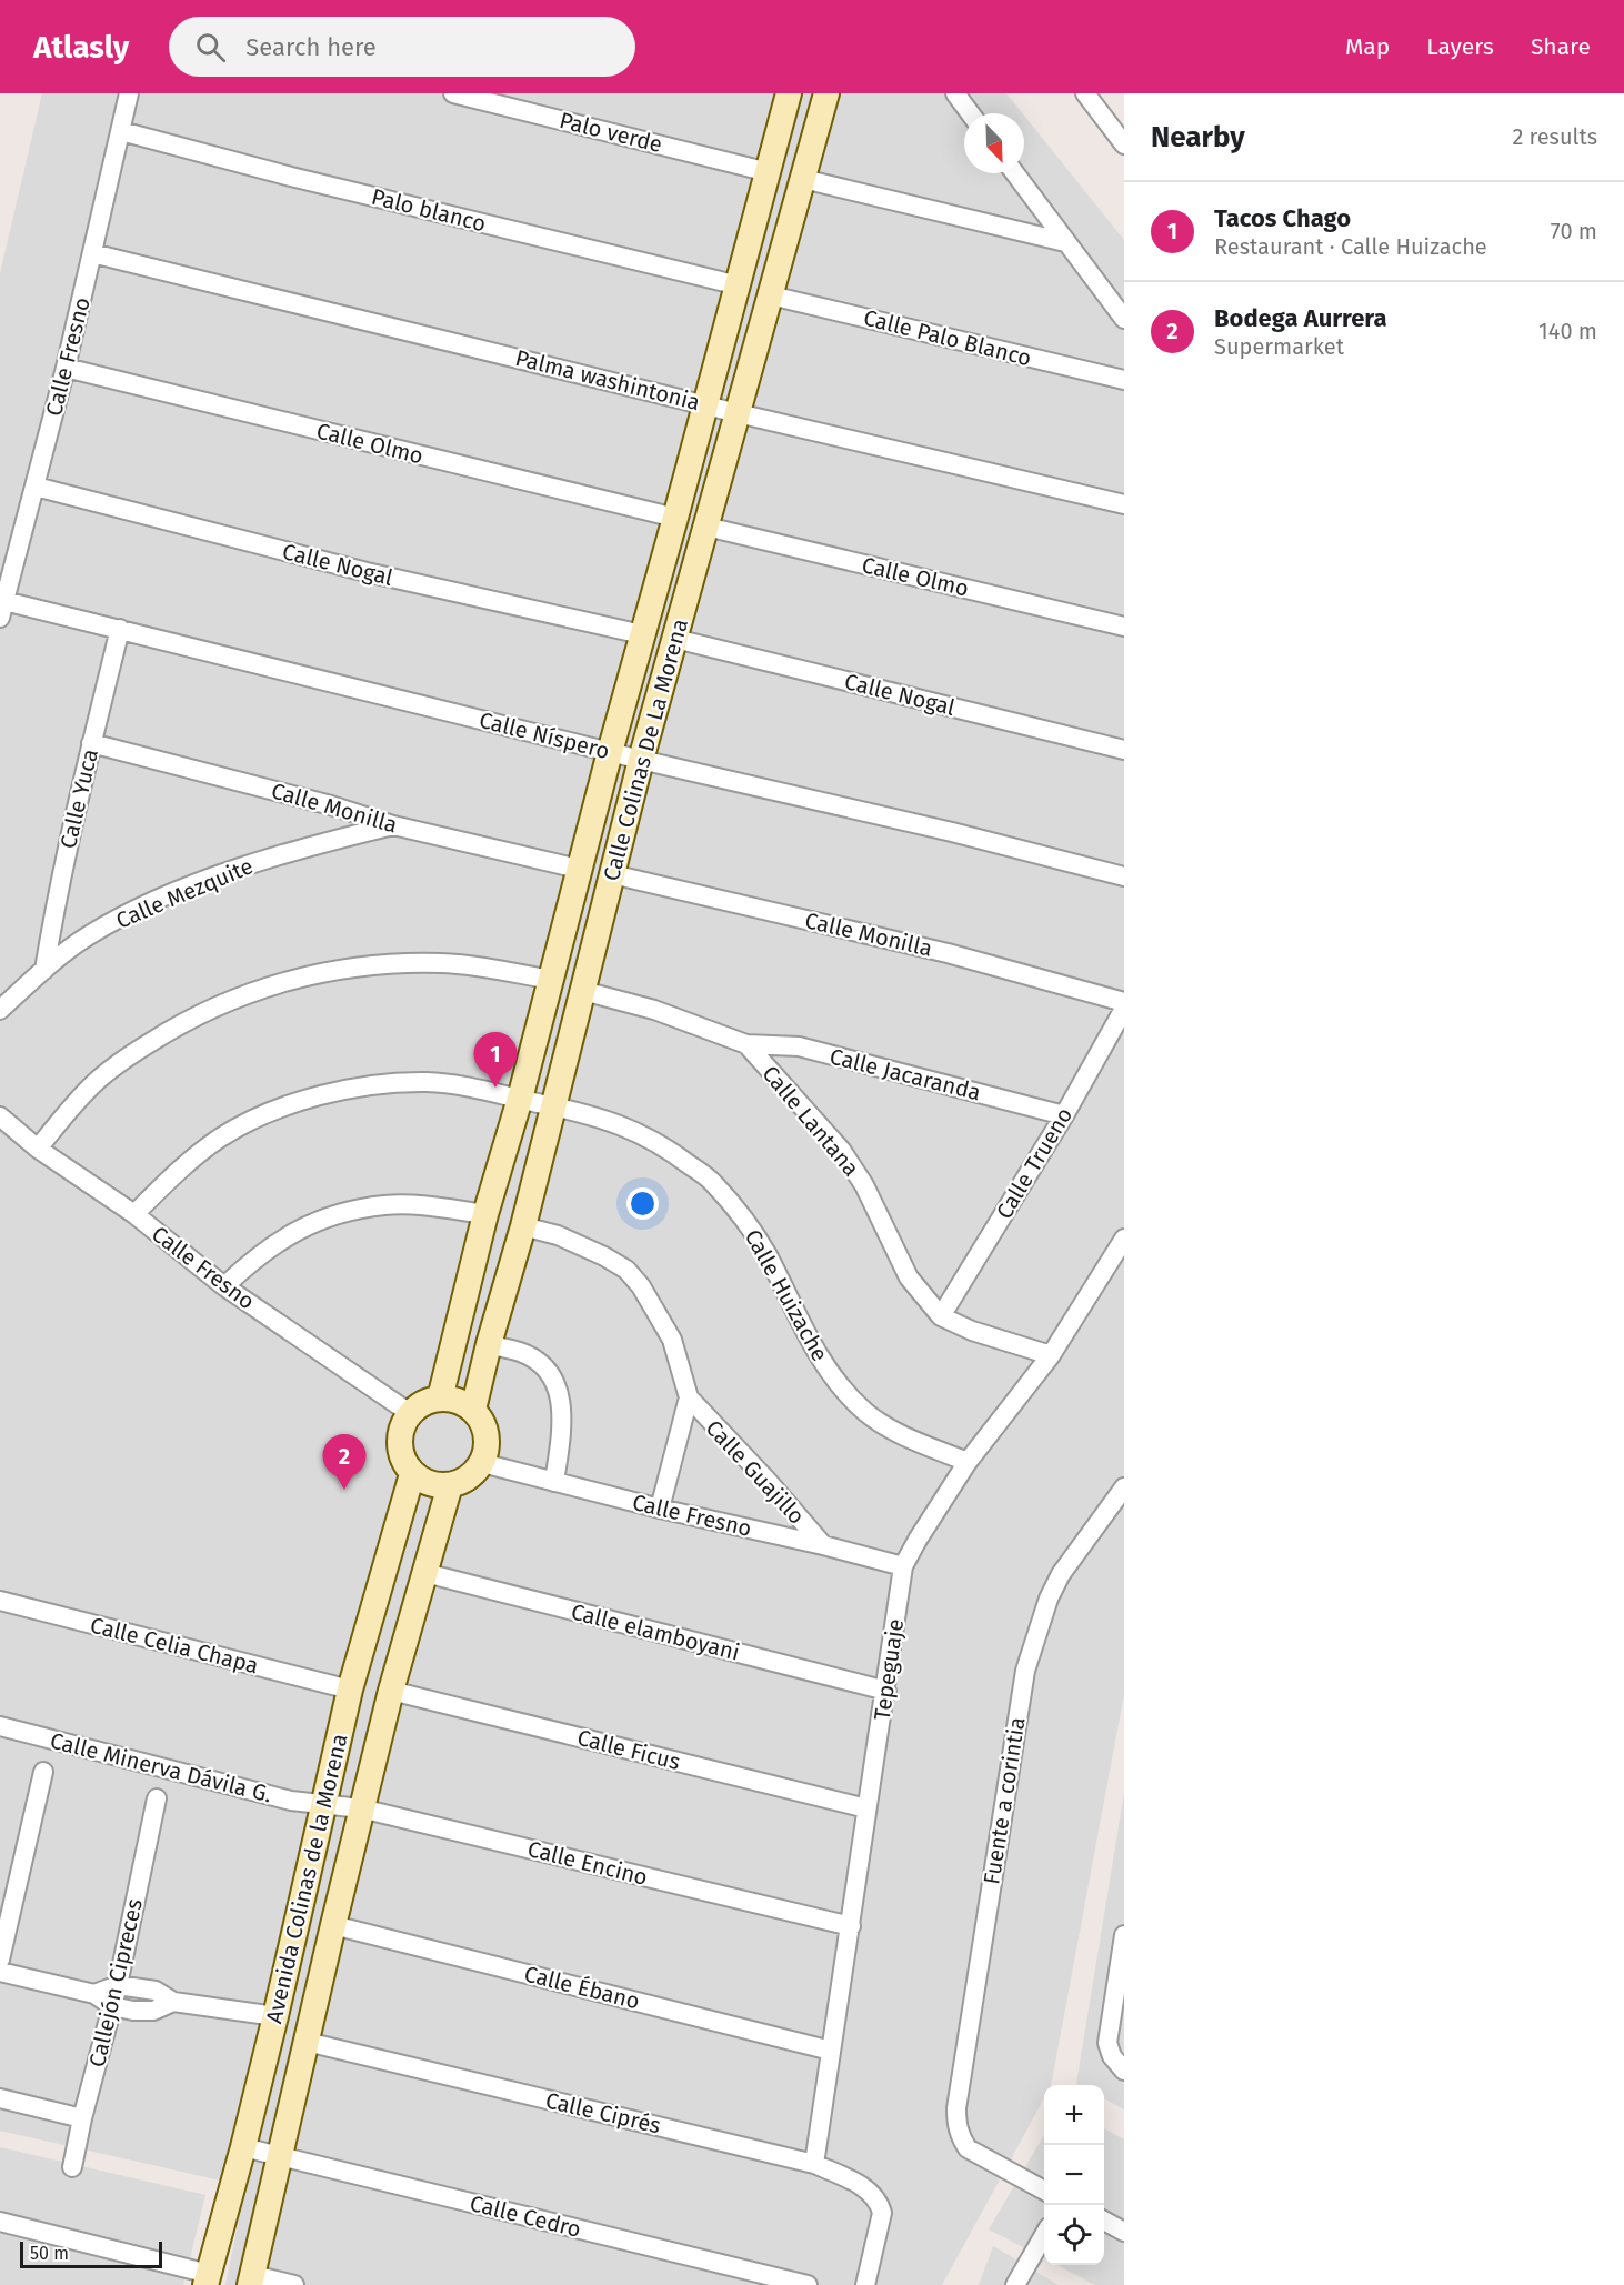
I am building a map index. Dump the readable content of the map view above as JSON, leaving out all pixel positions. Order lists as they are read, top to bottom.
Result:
{
  "streets": {
    "street": [
      "Palo verde",
      "Palo blanco",
      "Calle Palo Blanco",
      "Calle Fresno",
      "Palma washintonia",
      "Calle Olmo",
      "Calle Nogal",
      "Calle Níspero",
      "Calle Colinas De La Morena",
      "Calle Yuca",
      "Calle Monilla",
      "Calle Mezquite",
      "Calle Jacaranda",
      "Calle Lantana",
      "Calle Trueno",
      "Calle Huizache",
      "Calle Guajillo",
      "Calle elamboyani",
      "Calle Celia Chapa",
      "Tepeguaje",
      "Calle Ficus",
      "Calle Minerva Dávila G.",
      "Fuente a corintia",
      "Calle Encino",
      "Avenida Colinas de la Morena",
      "Callejón Cipreces",
      "Calle Ébano",
      "Calle Ciprés",
      "Calle Cedro"
    ]
  },
  "crossings": [
    ["Palo verde", "Calle Colinas De La Morena"],
    ["Palo blanco", "Calle Fresno"],
    ["Palo blanco", "Calle Colinas De La Morena"],
    ["Calle Palo Blanco", "Calle Colinas De La Morena"],
    ["Calle Fresno", "Palma washintonia"],
    ["Calle Fresno", "Calle Olmo"],
    ["Calle Fresno", "Calle Nogal"],
    ["Calle Fresno", "Calle Níspero"],
    ["Calle Fresno", "Calle Colinas De La Morena"],
    ["Calle Fresno", "Calle Huizache"],
    ["Calle Fresno", "Calle Guajillo"],
    ["Calle Fresno", "Tepeguaje"],
    ["Calle Fresno", "Avenida Colinas de la Morena"],
    ["Palma washintonia", "Calle Colinas De La Morena"],
    ["Calle Olmo", "Calle Colinas De La Morena"],
    ["Calle Nogal", "Calle Colinas De La Morena"],
    ["Calle Níspero", "Calle Colinas De La Morena"],
    ["Calle Níspero", "Calle Yuca"],
    ["Calle Colinas De La Morena", "Calle Monilla"],
    ["Calle Colinas De La Morena", "Calle Lantana"],
    ["Calle Colinas De La Morena", "Calle Huizache"],
    ["Calle Colinas De La Morena", "Calle Guajillo"],
    ["Calle Colinas De La Morena", "Avenida Colinas de la Morena"],
    ["Calle Yuca", "Calle Monilla"],
    ["Calle Yuca", "Calle Mezquite"],
    ["Calle Monilla", "Calle Mezquite"],
    ["Calle Jacaranda", "Calle Lantana"],
    ["Calle Jacaranda", "Calle Trueno"],
    ["Calle Lantana", "Calle Trueno"],
    ["Calle Lantana", "Tepeguaje"],
    ["Calle Huizache", "Tepeguaje"],
    ["Calle elamboyani", "Tepeguaje"],
    ["Calle elamboyani", "Avenida Colinas de la Morena"],
    ["Calle Celia Chapa", "Avenida Colinas de la Morena"],
    ["Tepeguaje", "Calle Ficus"],
    ["Tepeguaje", "Calle Encino"],
    ["Tepeguaje", "Calle Ébano"],
    ["Tepeguaje", "Calle Ciprés"],
    ["Calle Ficus", "Avenida Colinas de la Morena"],
    ["Calle Minerva Dávila G.", "Calle Encino"],
    ["Calle Minerva Dávila G.", "Avenida Colinas de la Morena"],
    ["Calle Encino", "Avenida Colinas de la Morena"],
    ["Avenida Colinas de la Morena", "Calle Ébano"],
    ["Avenida Colinas de la Morena", "Calle Ciprés"],
    ["Avenida Colinas de la Morena", "Calle Cedro"]
  ],
  "scale_bar": "50 m",
  "north": "bottom right",
  "page": {
    "header": "Atlasly",
    "search": "Search here",
    "nav": ["Map", "Layers", "Share"],
    "heading": ["Nearby", "2 results"],
    "list": [
      {
        "mark": "1",
        "name": "Tacos Chago",
        "note": "Restaurant · Calle Huizache",
        "value": "70 m"
      },
      {
        "mark": "2",
        "name": "Bodega Aurrera",
        "note": "Supermarket",
        "value": "140 m"
      }
    ],
    "pins": ["1", "2"],
    "map_buttons": ["+", "−"],
    "scale": "50 m"
  }
}
